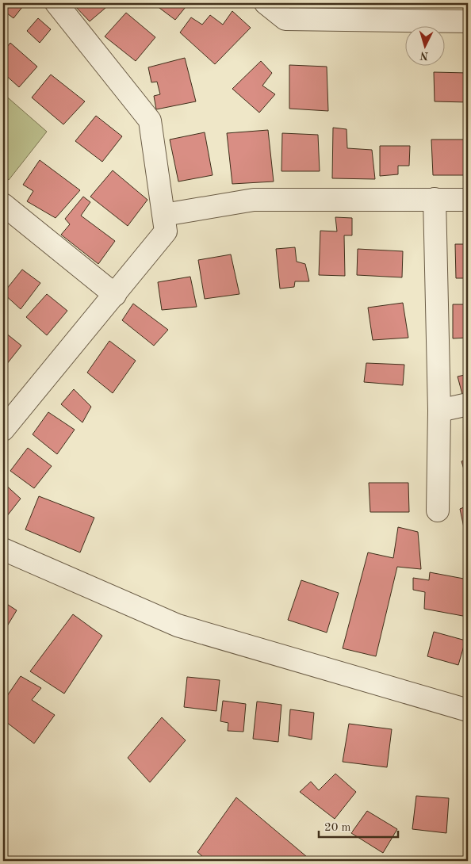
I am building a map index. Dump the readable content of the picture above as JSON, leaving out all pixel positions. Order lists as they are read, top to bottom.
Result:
{
  "scale_bar": "20 m",
  "north": "bottom"
}
